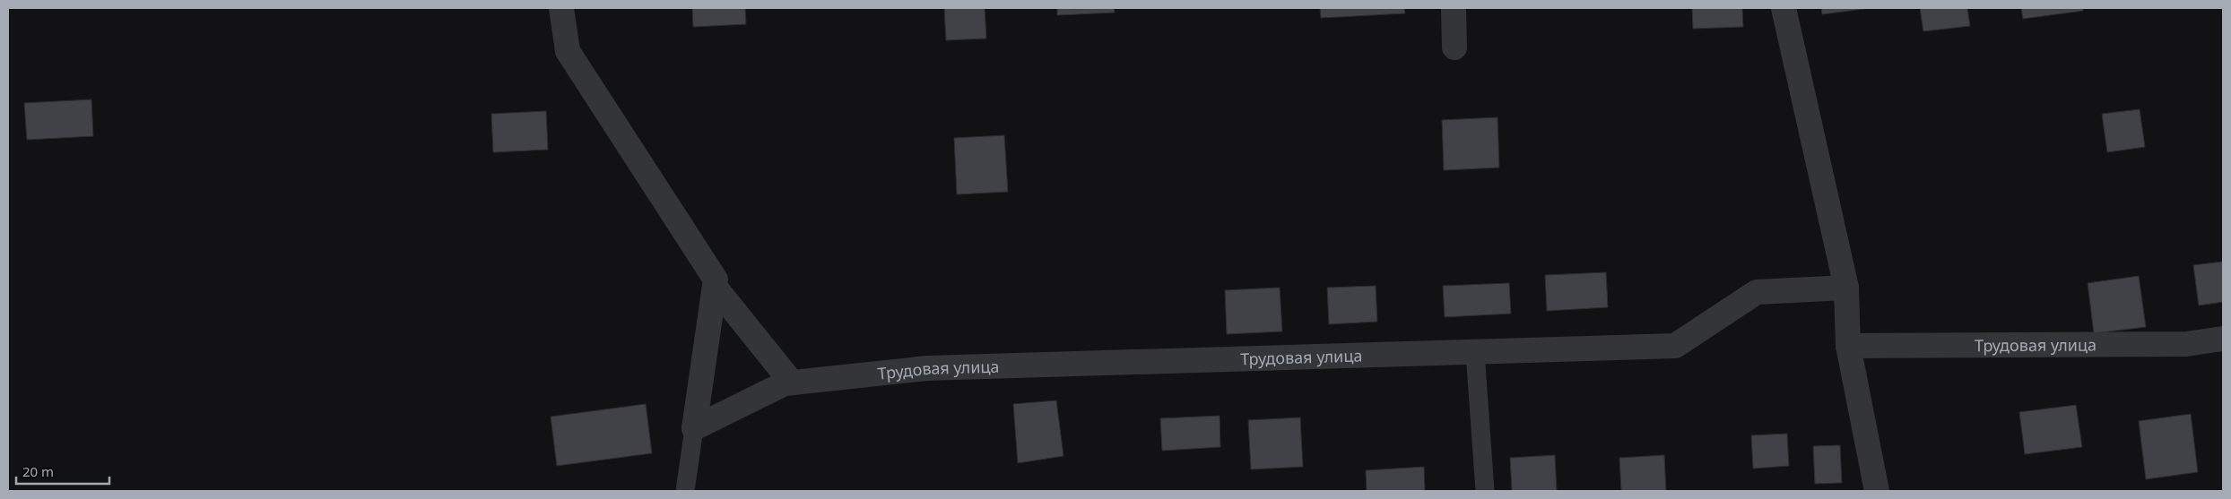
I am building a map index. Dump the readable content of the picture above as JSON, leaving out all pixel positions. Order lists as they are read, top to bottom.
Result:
{
  "streets": {
    "street": ["Трудовая улица"]
  },
  "scale_bar": "20 m"
}
